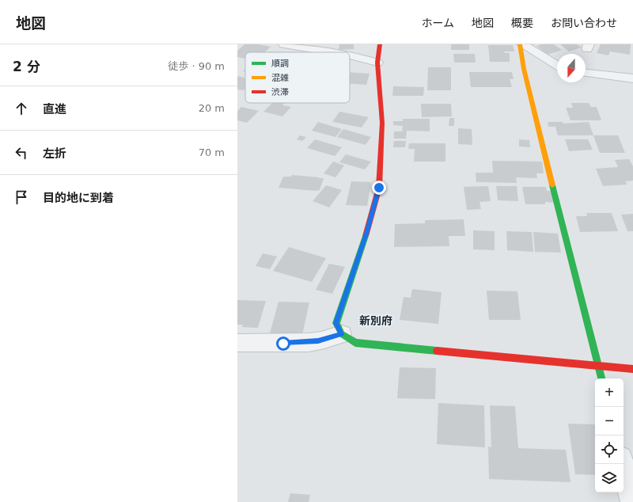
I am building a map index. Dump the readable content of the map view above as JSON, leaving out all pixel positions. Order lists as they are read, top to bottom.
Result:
{
  "districts": ["新別府"],
  "legend": ["順調", "混雑", "渋滞"],
  "north": "bottom",
  "page": {
    "header": "地図",
    "nav": [
      "ホーム",
      "地図",
      "概要",
      "お問い合わせ"
    ],
    "heading": ["2 分", "徒歩 · 90 m"],
    "list": [
      ["直進", "20 m"],
      ["左折", "70 m"],
      "目的地に到着"
    ],
    "map_buttons": ["+", "−"]
  }
}
